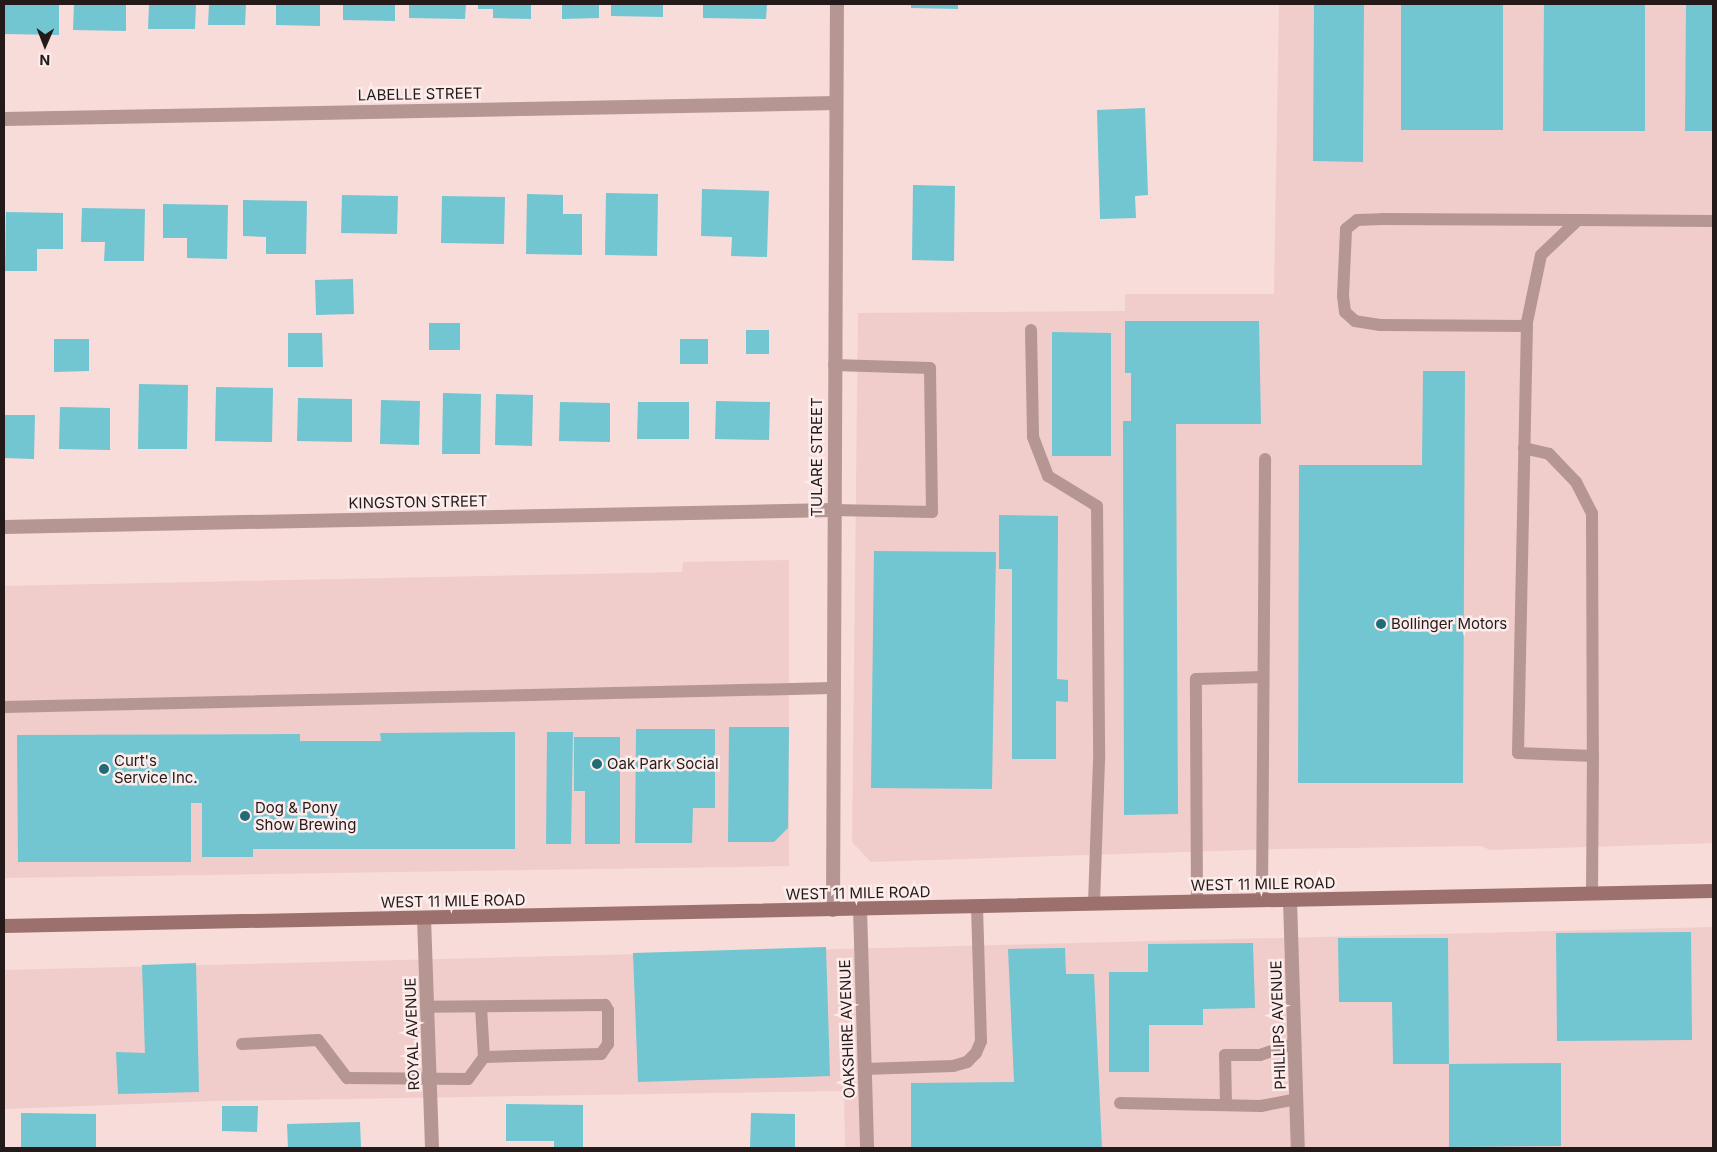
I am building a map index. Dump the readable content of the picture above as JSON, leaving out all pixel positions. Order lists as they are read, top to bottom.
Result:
{
  "streets": {
    "main road": ["WEST 11 MILE ROAD"],
    "street": [
      "LABELLE STREET",
      "TULARE STREET",
      "KINGSTON STREET",
      "PHILLIPS AVENUE",
      "OAKSHIRE AVENUE",
      "ROYAL AVENUE"
    ]
  },
  "crossings": [
    ["LABELLE STREET", "TULARE STREET"],
    ["TULARE STREET", "KINGSTON STREET"],
    ["TULARE STREET", "WEST 11 MILE ROAD"],
    ["WEST 11 MILE ROAD", "PHILLIPS AVENUE"],
    ["WEST 11 MILE ROAD", "OAKSHIRE AVENUE"],
    ["WEST 11 MILE ROAD", "ROYAL AVENUE"]
  ],
  "places": [
    "Bollinger Motors",
    "Oak Park Social",
    "Curt's Service Inc.",
    "Dog & Pony Show Brewing"
  ],
  "north": "bottom"
}
